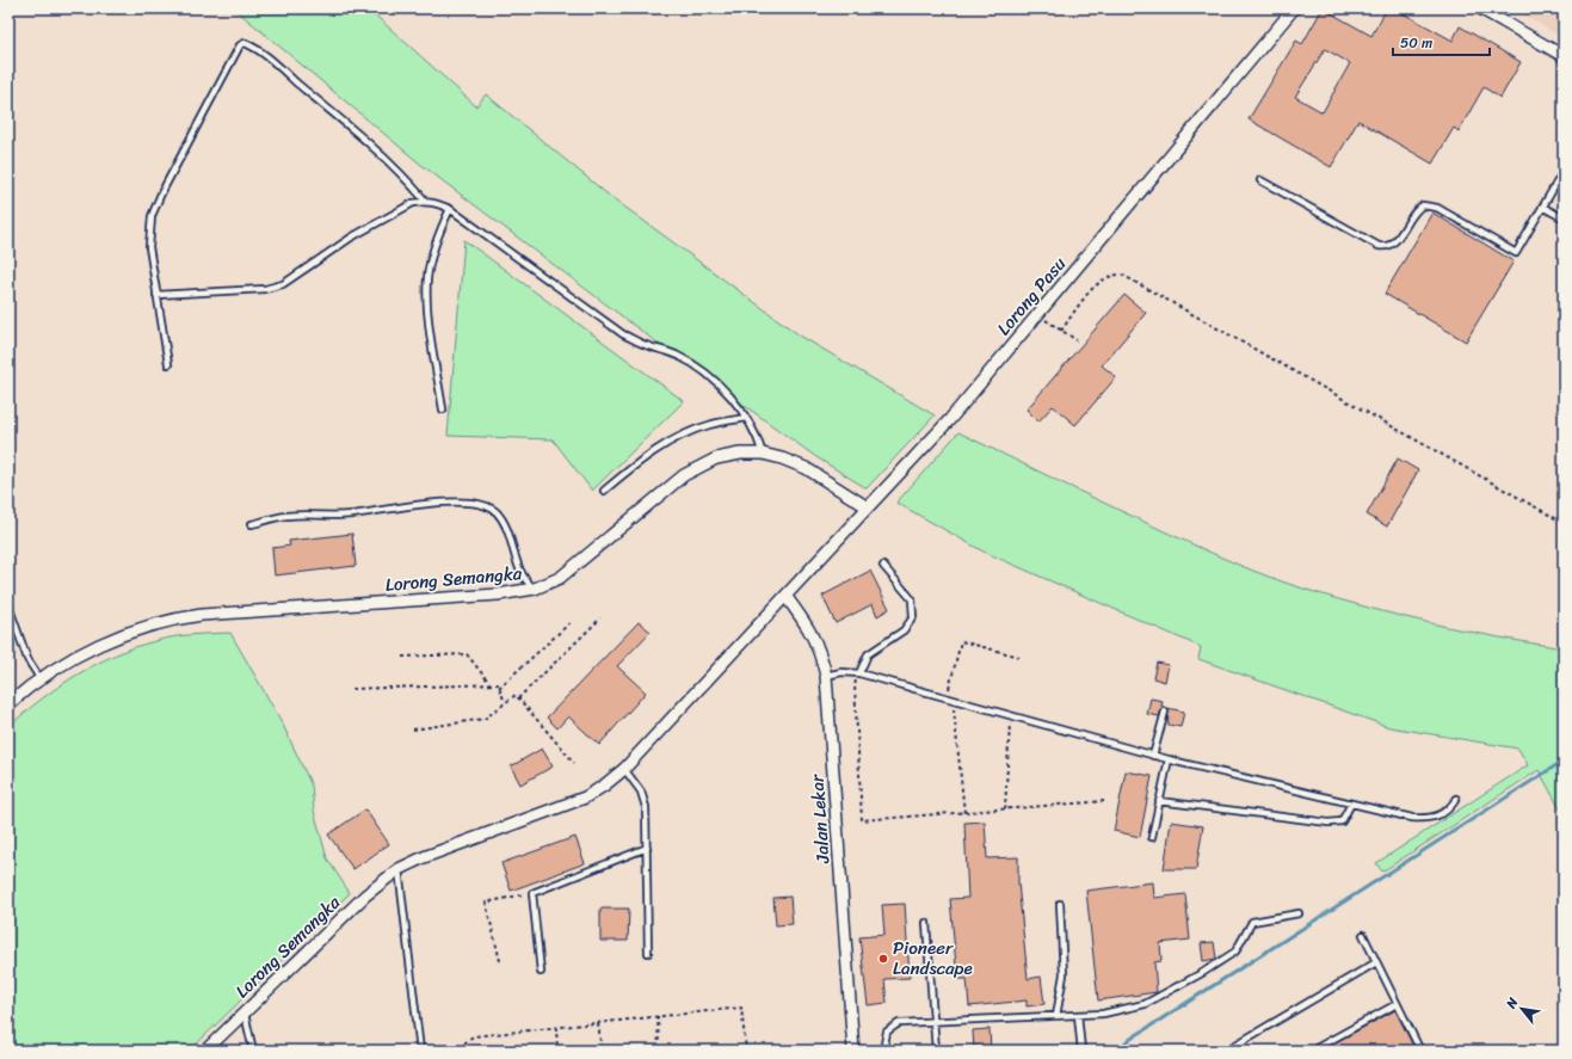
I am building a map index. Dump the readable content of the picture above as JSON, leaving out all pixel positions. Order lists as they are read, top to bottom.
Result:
{
  "streets": {
    "street": ["Lorong Pasu", "Lorong Semangka", "Jalan Lekar"]
  },
  "crossings": [
    ["Lorong Pasu", "Lorong Semangka"],
    ["Lorong Pasu", "Jalan Lekar"],
    ["Lorong Semangka", "Jalan Lekar"]
  ],
  "places": ["Pioneer Landscape"],
  "scale_bar": "50 m",
  "north": "top left"
}
